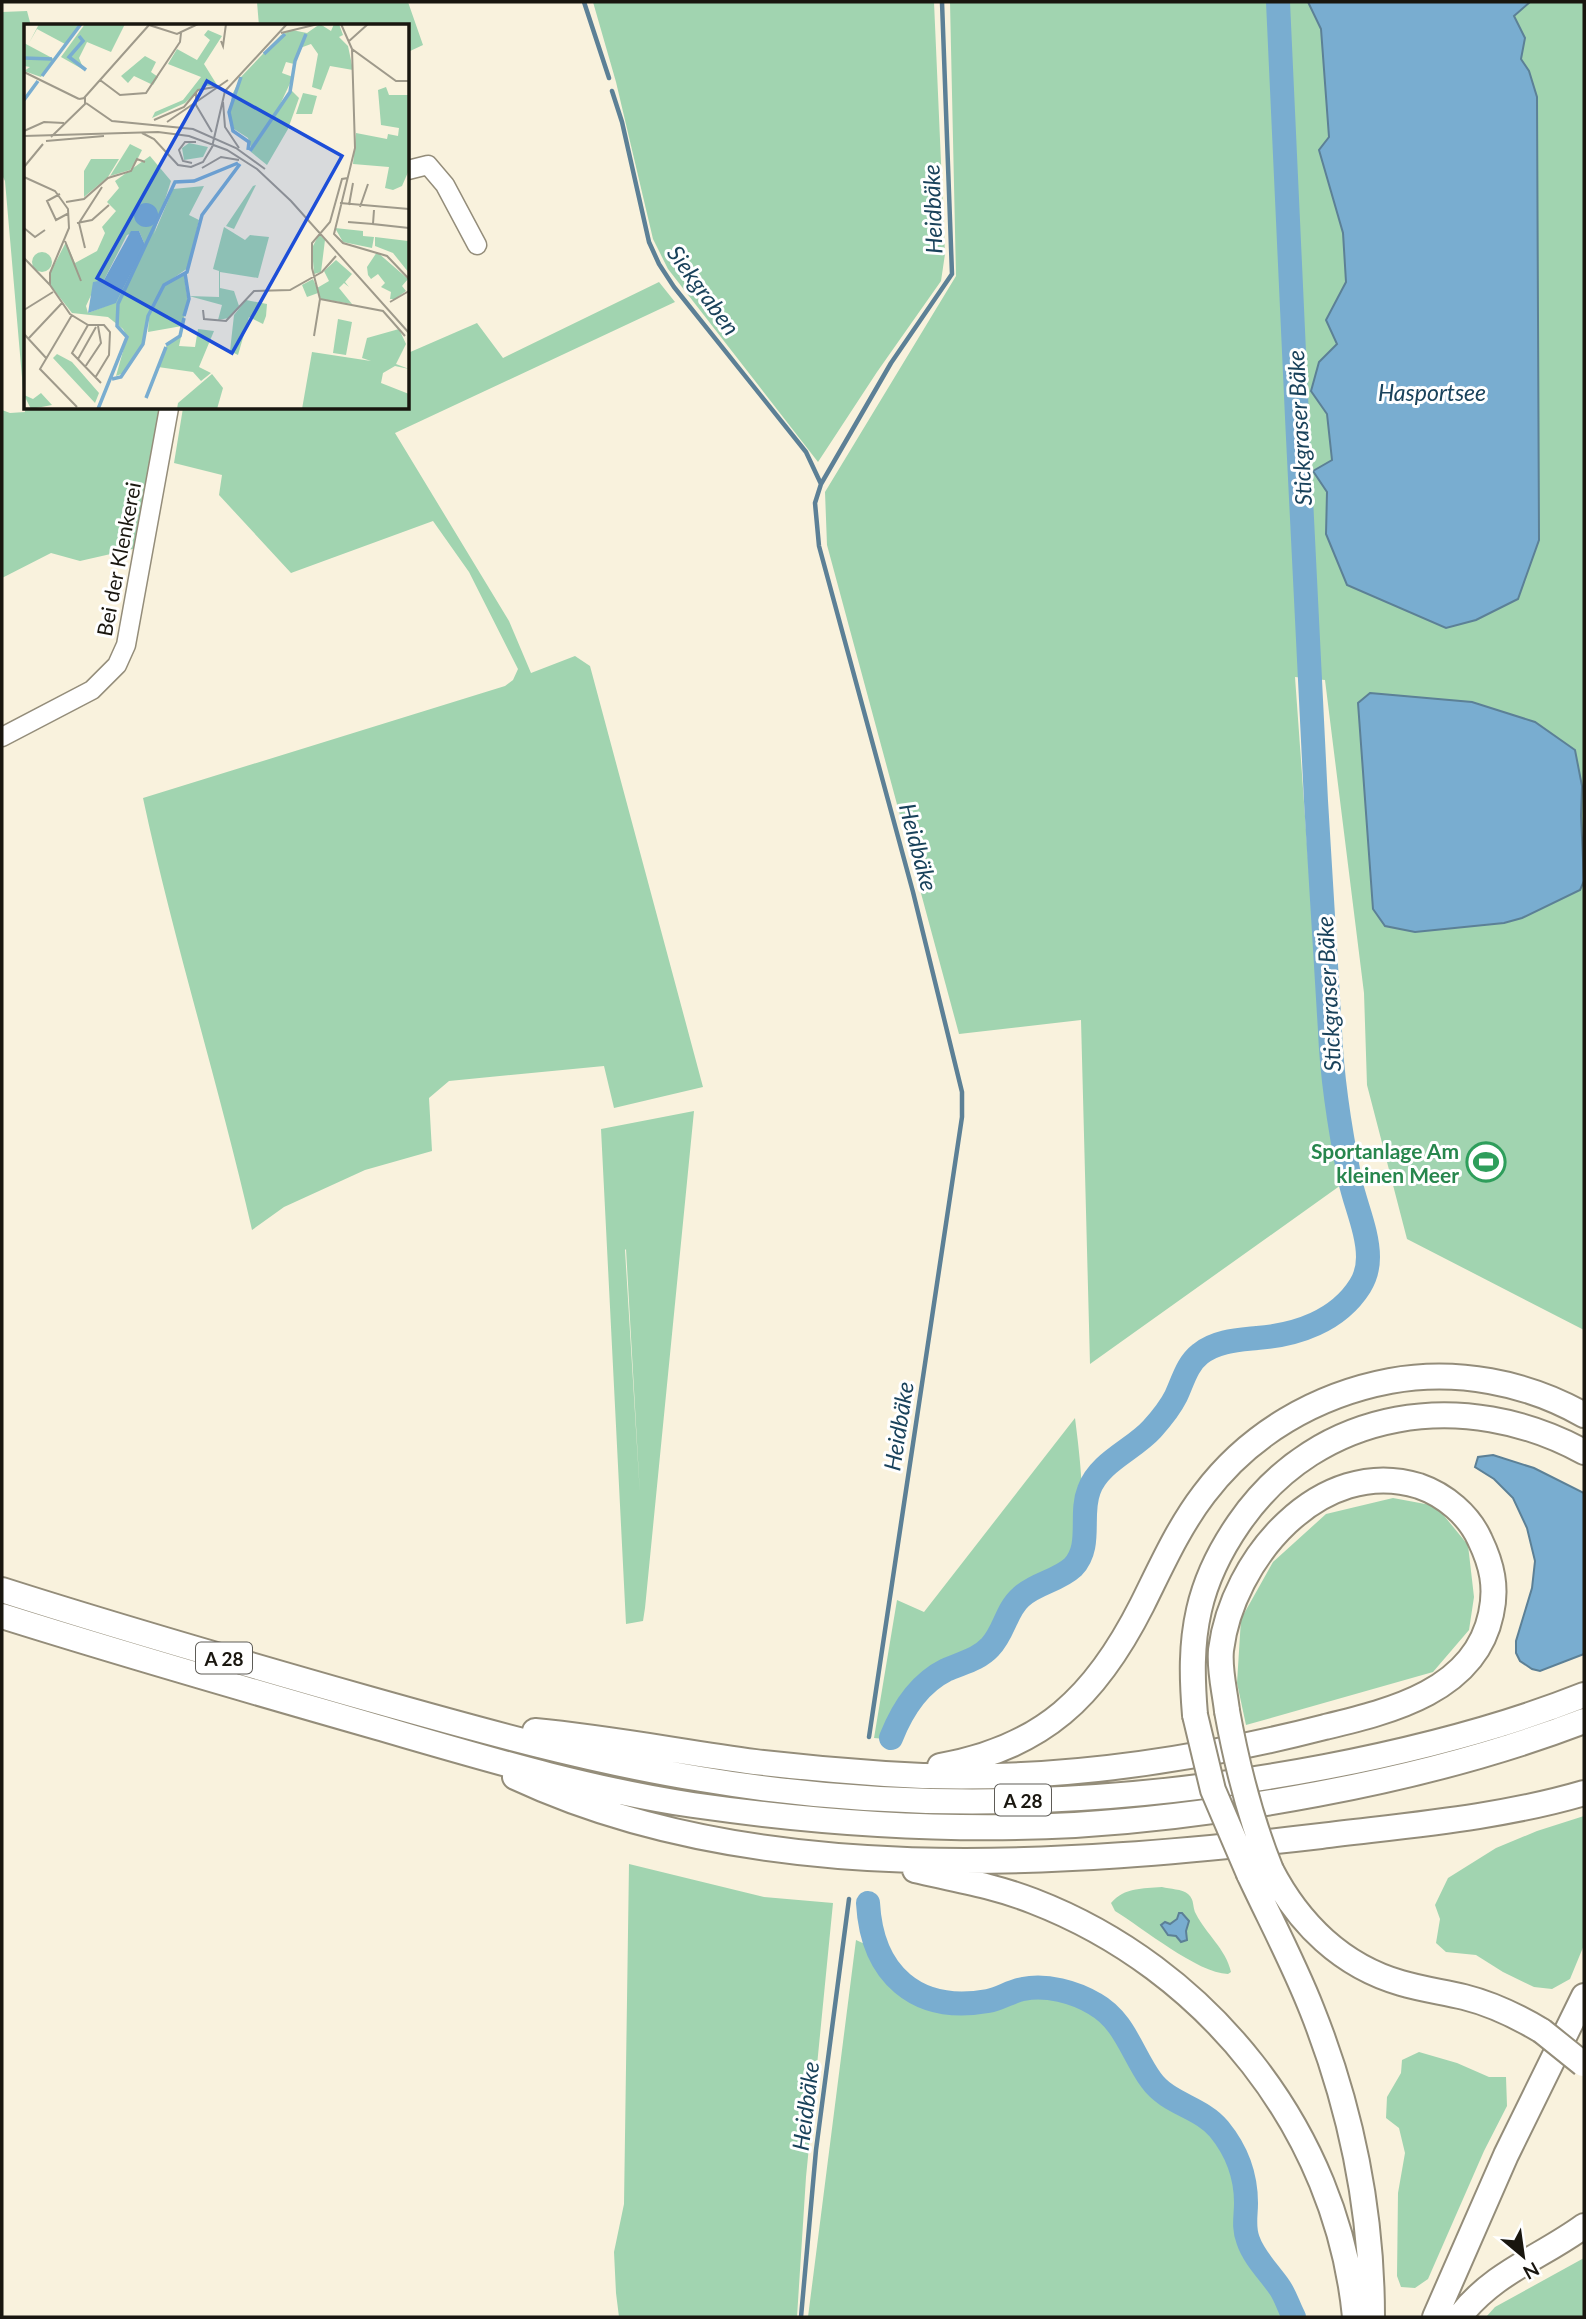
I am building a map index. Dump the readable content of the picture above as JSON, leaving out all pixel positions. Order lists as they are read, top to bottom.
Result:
{
  "streets": {
    "highway": ["A 28"],
    "street": ["Bei der Klenkerei"]
  },
  "water": [
    "Heidbäke",
    "Siekgraben",
    "Hasportsee",
    "Stickgraser Bäke"
  ],
  "places": {
    "sports": ["Sportanlage Am kleinen Meer"]
  },
  "north": "bottom right"
}
